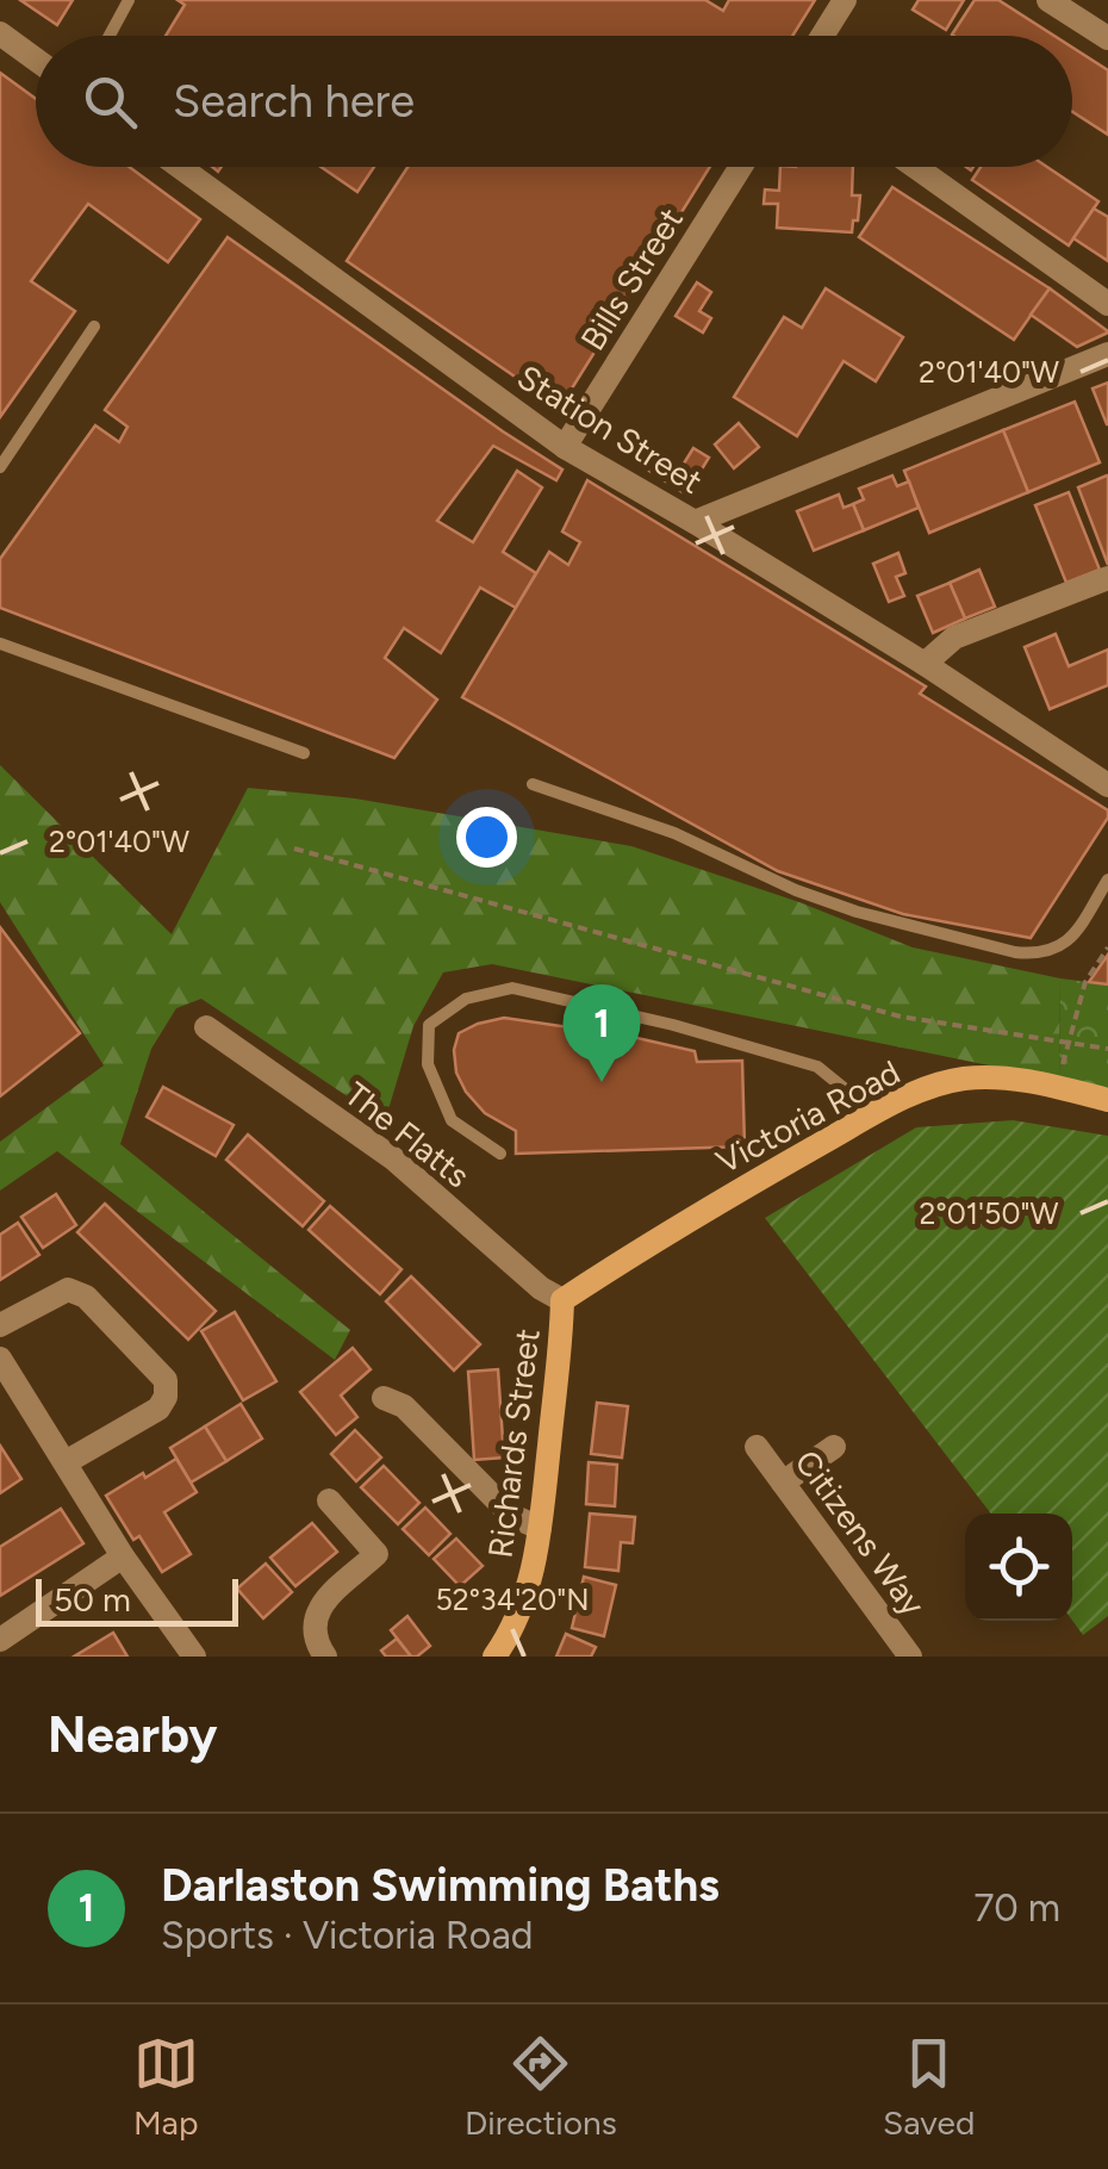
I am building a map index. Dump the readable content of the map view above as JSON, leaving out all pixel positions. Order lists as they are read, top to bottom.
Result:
{
  "streets": {
    "street": [
      "Bills Street",
      "Station Street",
      "Victoria Road",
      "The Flatts",
      "Richards Street",
      "Citizens Way"
    ]
  },
  "crossings": [
    ["Bills Street", "Station Street"],
    ["Victoria Road", "The Flatts"],
    ["Victoria Road", "Richards Street"],
    ["The Flatts", "Richards Street"]
  ],
  "scale_bar": "50 m",
  "page": {
    "search": "Search here",
    "pins": "1",
    "scale": "50 m",
    "heading": "Nearby",
    "list": [
      {
        "mark": "1",
        "name": "Darlaston Swimming Baths",
        "note": "Sports · Victoria Road",
        "value": "70 m"
      }
    ],
    "nav": ["Map", "Directions", "Saved"]
  },
  "coordinates": ["2°01'40\"W", "2°01'50\"W", "52°34'20\"N"]
}
